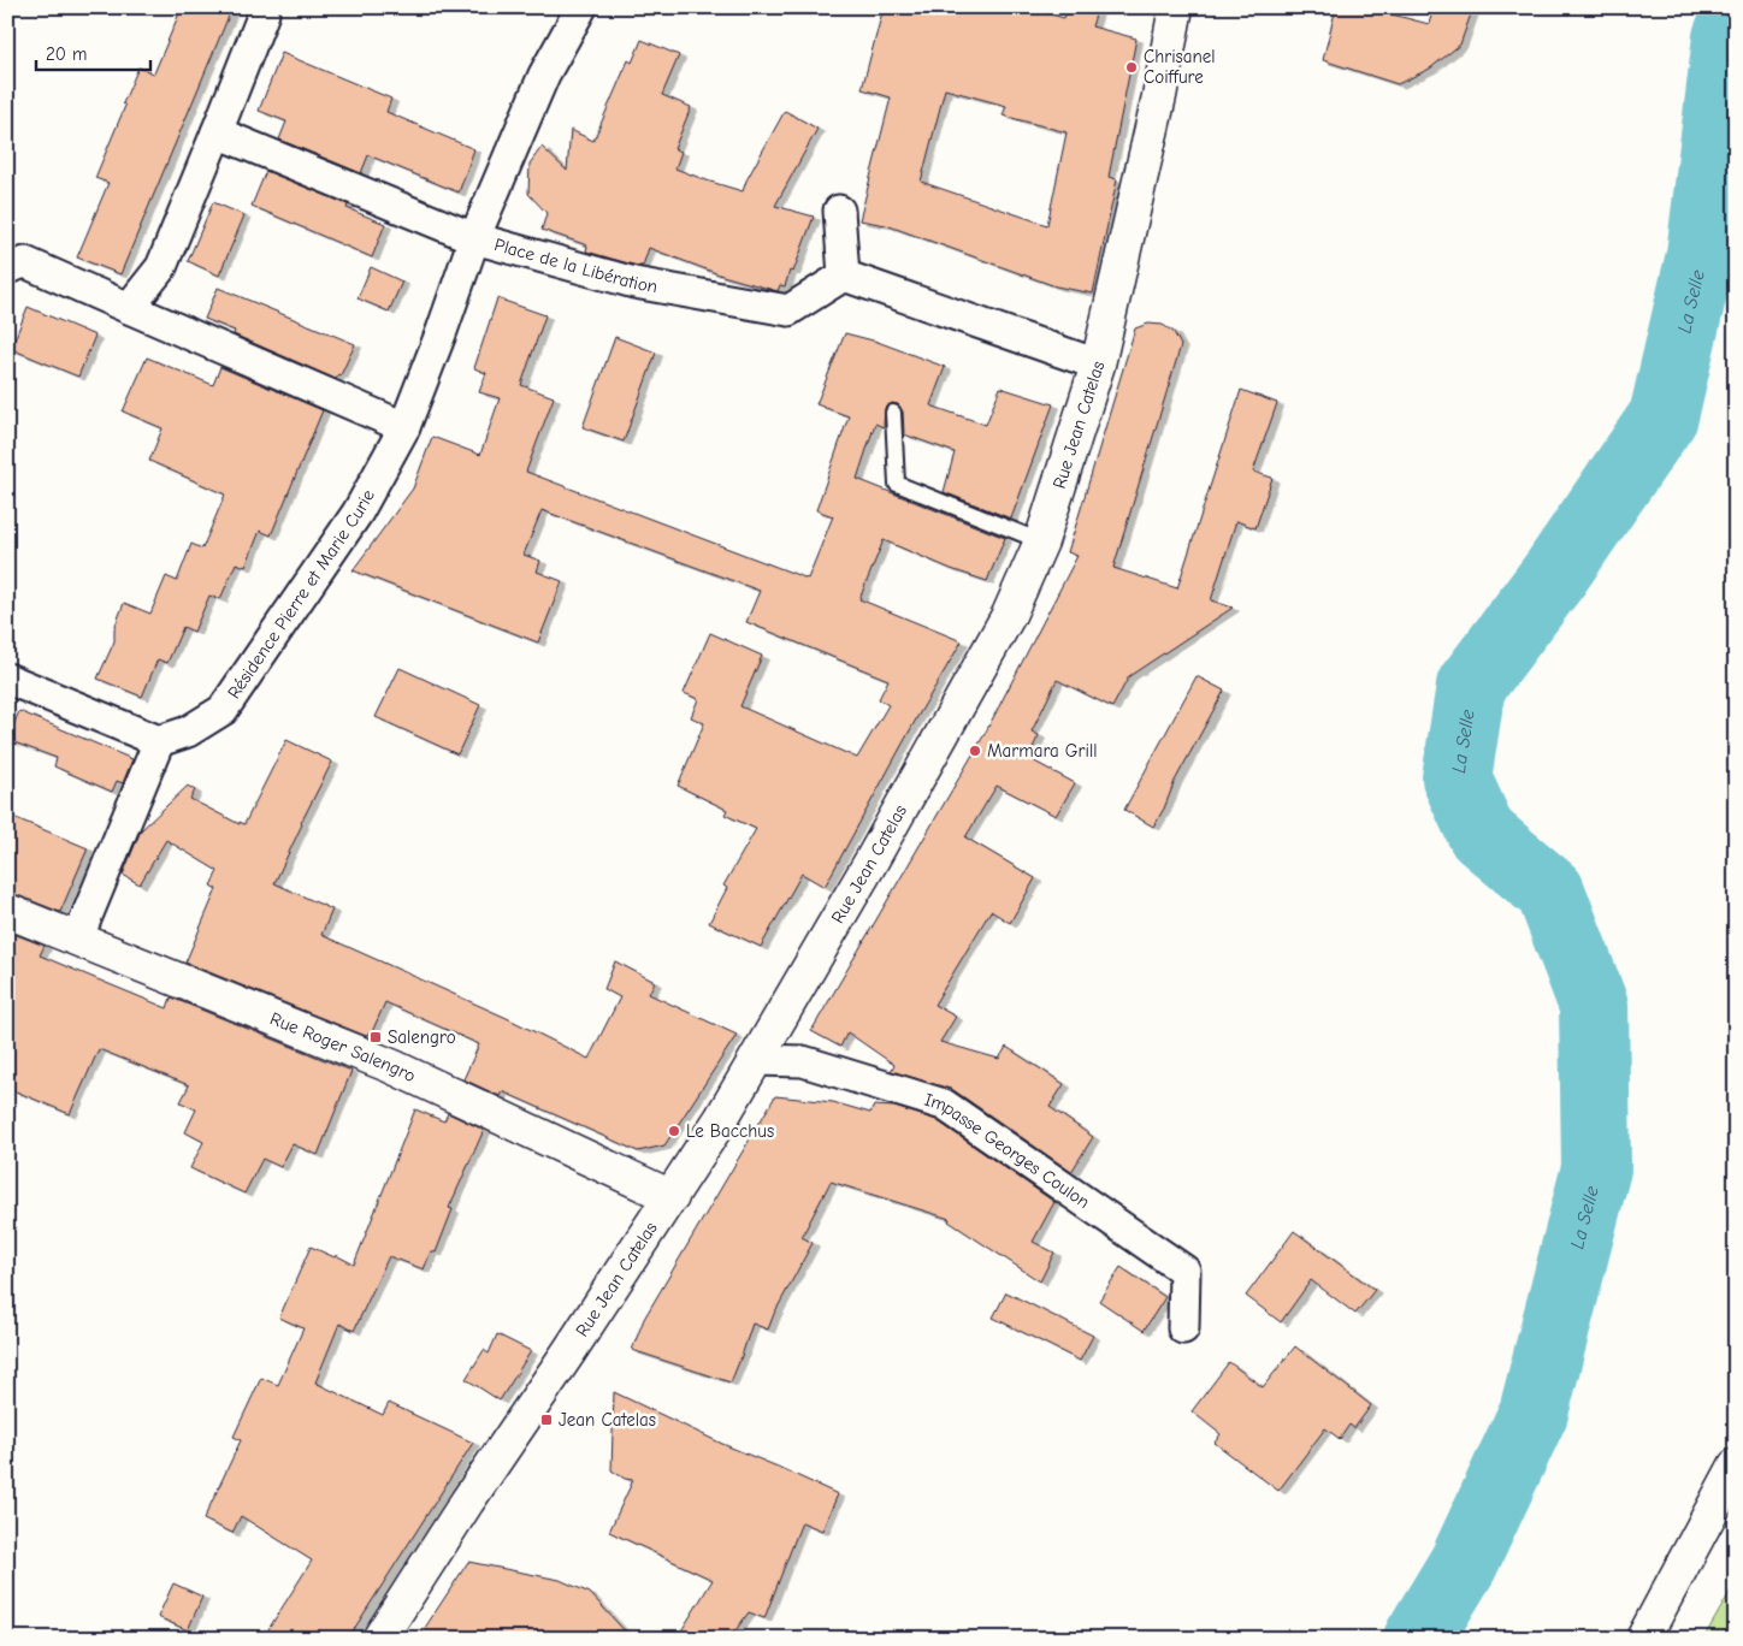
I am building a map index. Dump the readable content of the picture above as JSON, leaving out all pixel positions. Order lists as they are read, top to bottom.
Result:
{
  "streets": {
    "street": [
      "Place de la Libération",
      "Rue Jean Catelas",
      "Résidence Pierre et Marie Curie",
      "Rue Roger Salengro",
      "Impasse Georges Coulon"
    ]
  },
  "crossings": [
    ["Place de la Libération", "Résidence Pierre et Marie Curie"],
    ["Rue Jean Catelas", "Rue Roger Salengro"],
    ["Rue Jean Catelas", "Impasse Georges Coulon"]
  ],
  "water": ["La Selle"],
  "places": {
    "other": ["Chrisanel Coiffure", "Marmara Grill", "Le Bacchus"],
    "transit": ["Salengro", "Jean Catelas"]
  },
  "scale_bar": "20 m"
}
